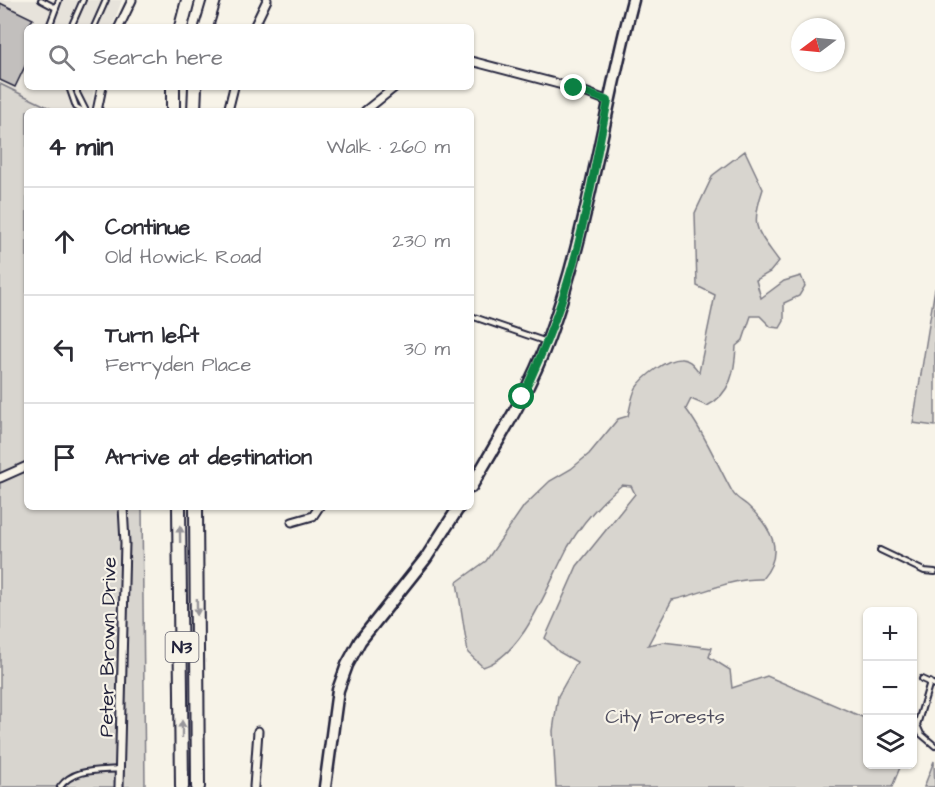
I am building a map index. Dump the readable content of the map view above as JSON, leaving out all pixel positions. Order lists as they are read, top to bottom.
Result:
{
  "streets": {
    "highway": ["N3"],
    "street": ["Peter Brown Drive"]
  },
  "parks": ["City Forests"],
  "north": "left",
  "page": {
    "search": "Search here",
    "heading": ["4 min", "Walk · 260 m"],
    "list": [
      ["Continue", "Old Howick Road", "230 m"],
      ["Turn left", "Ferryden Place", "30 m"],
      "Arrive at destination"
    ],
    "map_buttons": ["+", "−"]
  }
}
